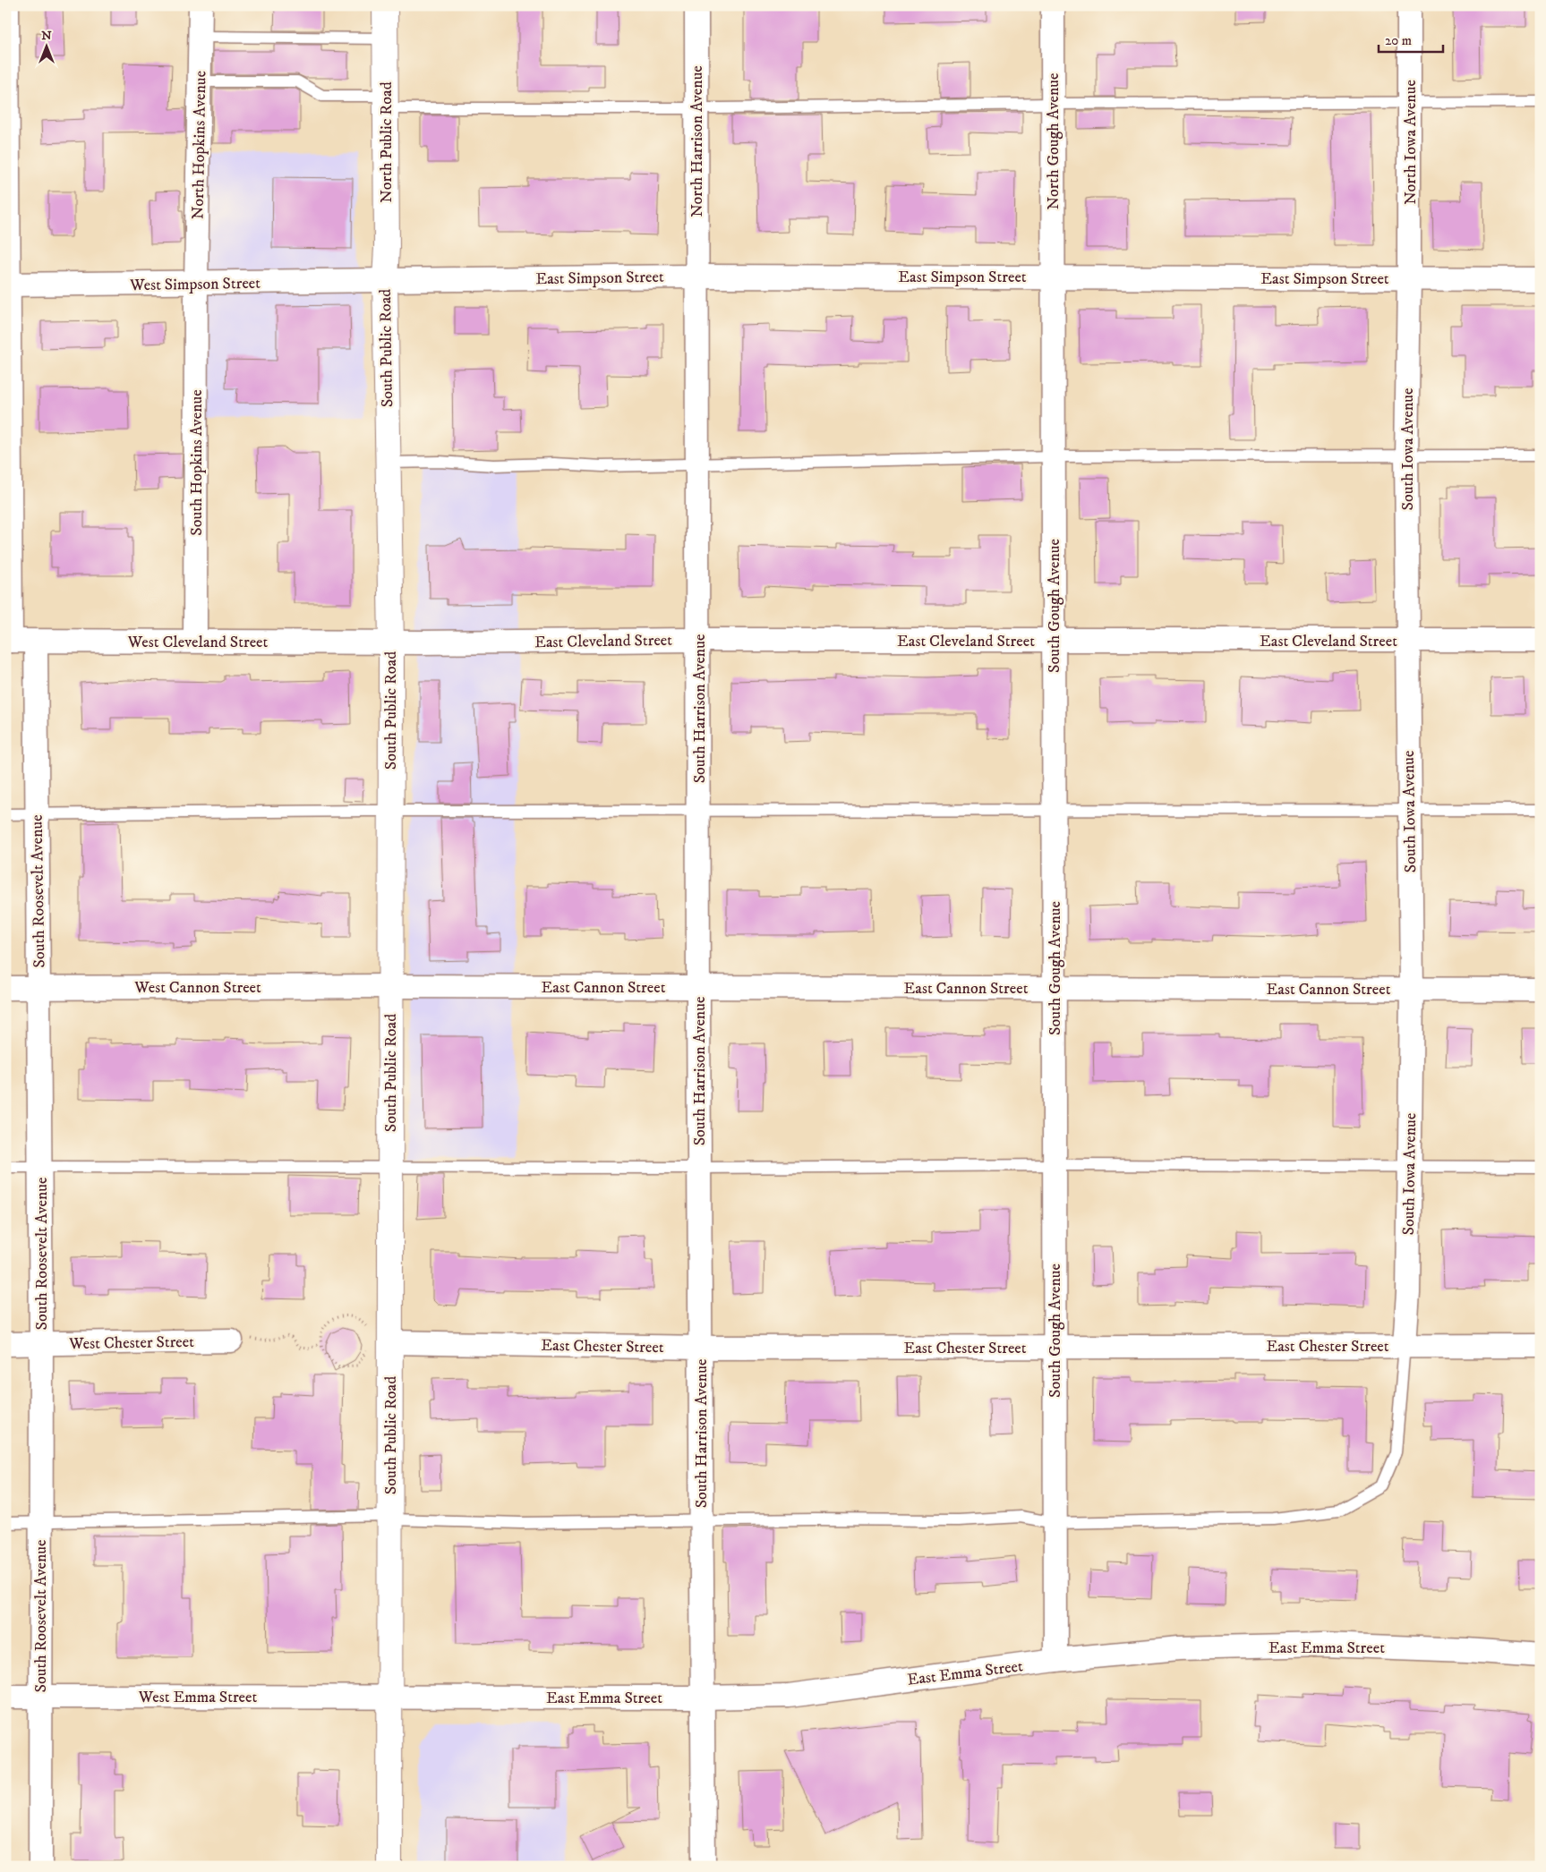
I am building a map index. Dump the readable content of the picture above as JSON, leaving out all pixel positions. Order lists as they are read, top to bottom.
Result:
{
  "streets": {
    "street": [
      "North Harrison Avenue",
      "North Gough Avenue",
      "North Public Road",
      "North Iowa Avenue",
      "North Hopkins Avenue",
      "East Simpson Street",
      "West Simpson Street",
      "South Public Road",
      "South Iowa Avenue",
      "South Hopkins Avenue",
      "South Gough Avenue",
      "East Cleveland Street",
      "West Cleveland Street",
      "South Harrison Avenue",
      "South Roosevelt Avenue",
      "West Cannon Street",
      "East Cannon Street",
      "West Chester Street",
      "East Chester Street",
      "East Emma Street",
      "West Emma Street"
    ]
  },
  "crossings": [
    ["North Harrison Avenue", "East Simpson Street"],
    ["North Harrison Avenue", "South Harrison Avenue"],
    ["North Gough Avenue", "East Simpson Street"],
    ["North Gough Avenue", "South Gough Avenue"],
    ["North Public Road", "East Simpson Street"],
    ["North Public Road", "West Simpson Street"],
    ["North Public Road", "South Public Road"],
    ["North Iowa Avenue", "East Simpson Street"],
    ["North Iowa Avenue", "South Iowa Avenue"],
    ["North Hopkins Avenue", "West Simpson Street"],
    ["North Hopkins Avenue", "South Hopkins Avenue"],
    ["East Simpson Street", "West Simpson Street"],
    ["East Simpson Street", "South Public Road"],
    ["East Simpson Street", "South Iowa Avenue"],
    ["East Simpson Street", "South Gough Avenue"],
    ["East Simpson Street", "South Harrison Avenue"],
    ["West Simpson Street", "South Public Road"],
    ["West Simpson Street", "South Hopkins Avenue"],
    ["South Public Road", "East Cleveland Street"],
    ["South Public Road", "West Cleveland Street"],
    ["South Public Road", "West Cannon Street"],
    ["South Public Road", "East Cannon Street"],
    ["South Public Road", "East Chester Street"],
    ["South Public Road", "East Emma Street"],
    ["South Public Road", "West Emma Street"],
    ["South Iowa Avenue", "East Cleveland Street"],
    ["South Iowa Avenue", "East Cannon Street"],
    ["South Iowa Avenue", "East Chester Street"],
    ["South Hopkins Avenue", "West Cleveland Street"],
    ["South Gough Avenue", "East Cleveland Street"],
    ["South Gough Avenue", "East Cannon Street"],
    ["South Gough Avenue", "East Chester Street"],
    ["South Gough Avenue", "East Emma Street"],
    ["East Cleveland Street", "West Cleveland Street"],
    ["East Cleveland Street", "South Harrison Avenue"],
    ["West Cleveland Street", "South Roosevelt Avenue"],
    ["South Harrison Avenue", "East Cannon Street"],
    ["South Harrison Avenue", "East Chester Street"],
    ["South Harrison Avenue", "East Emma Street"],
    ["South Roosevelt Avenue", "West Cannon Street"],
    ["South Roosevelt Avenue", "West Chester Street"],
    ["South Roosevelt Avenue", "West Emma Street"],
    ["West Cannon Street", "East Cannon Street"],
    ["East Emma Street", "West Emma Street"]
  ],
  "scale_bar": "20 m",
  "north": "top"
}
